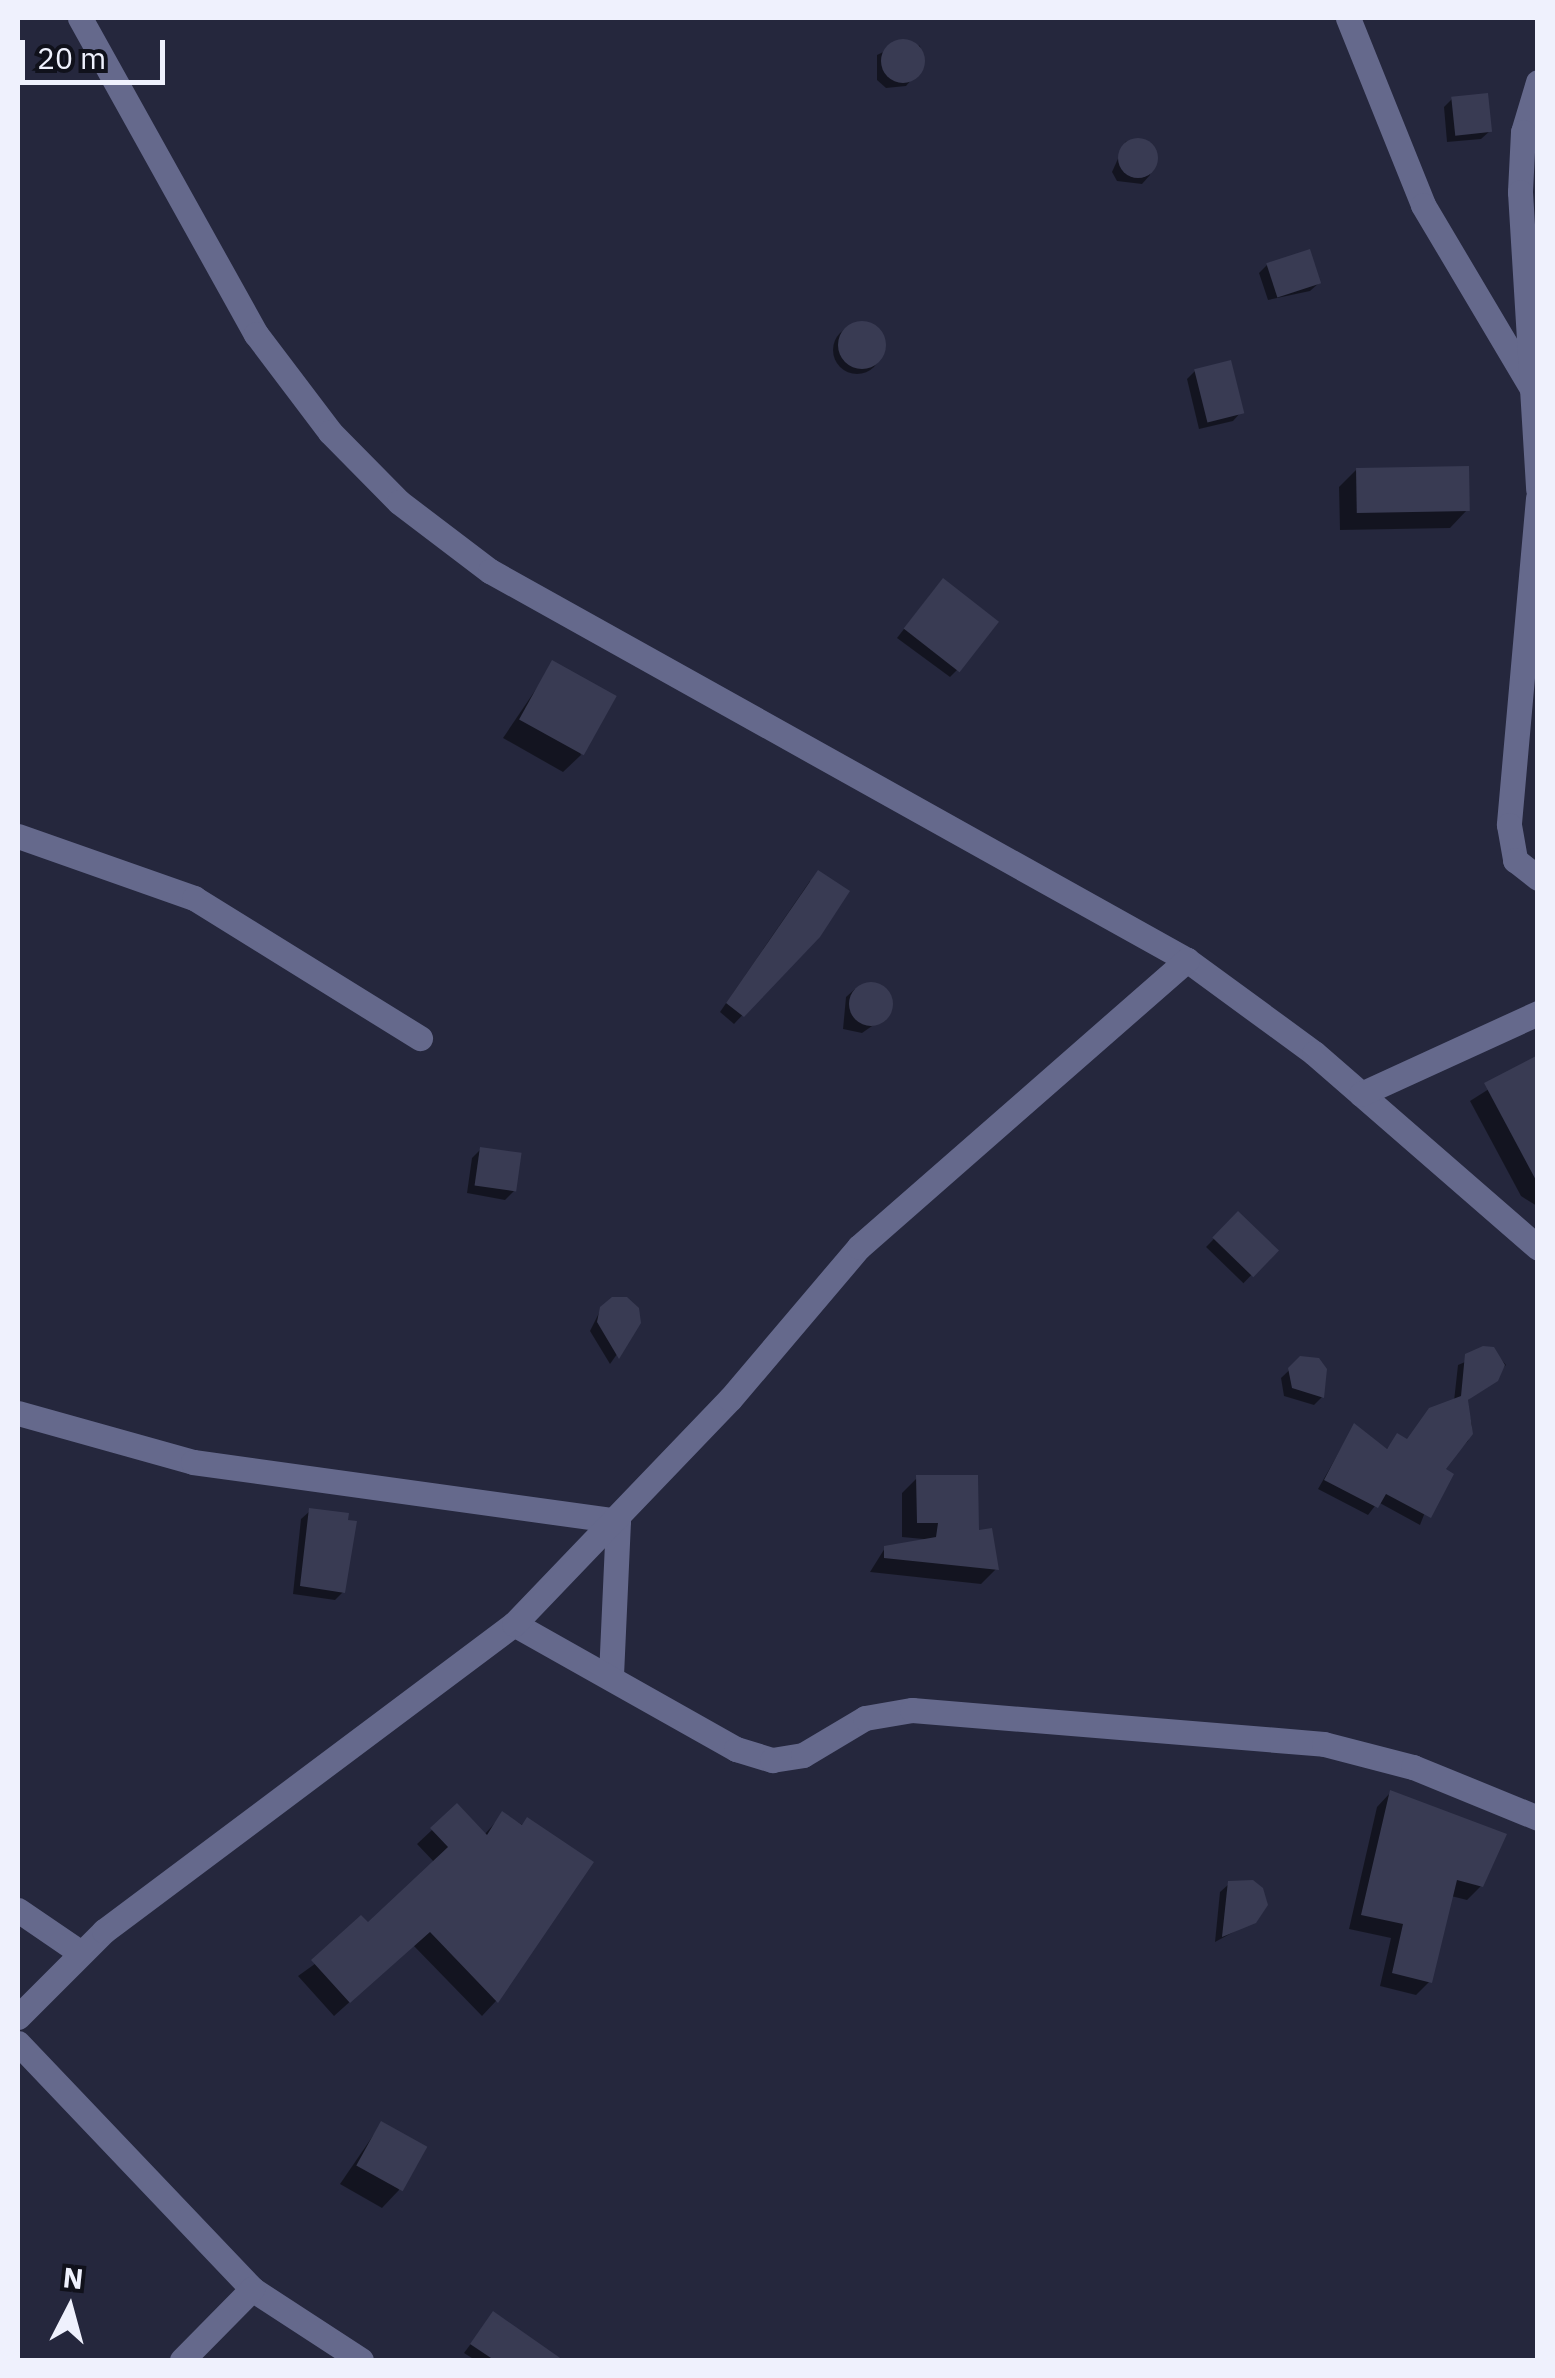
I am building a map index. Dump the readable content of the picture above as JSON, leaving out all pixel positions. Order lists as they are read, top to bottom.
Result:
{
  "scale_bar": "20 m",
  "north": "top"
}
